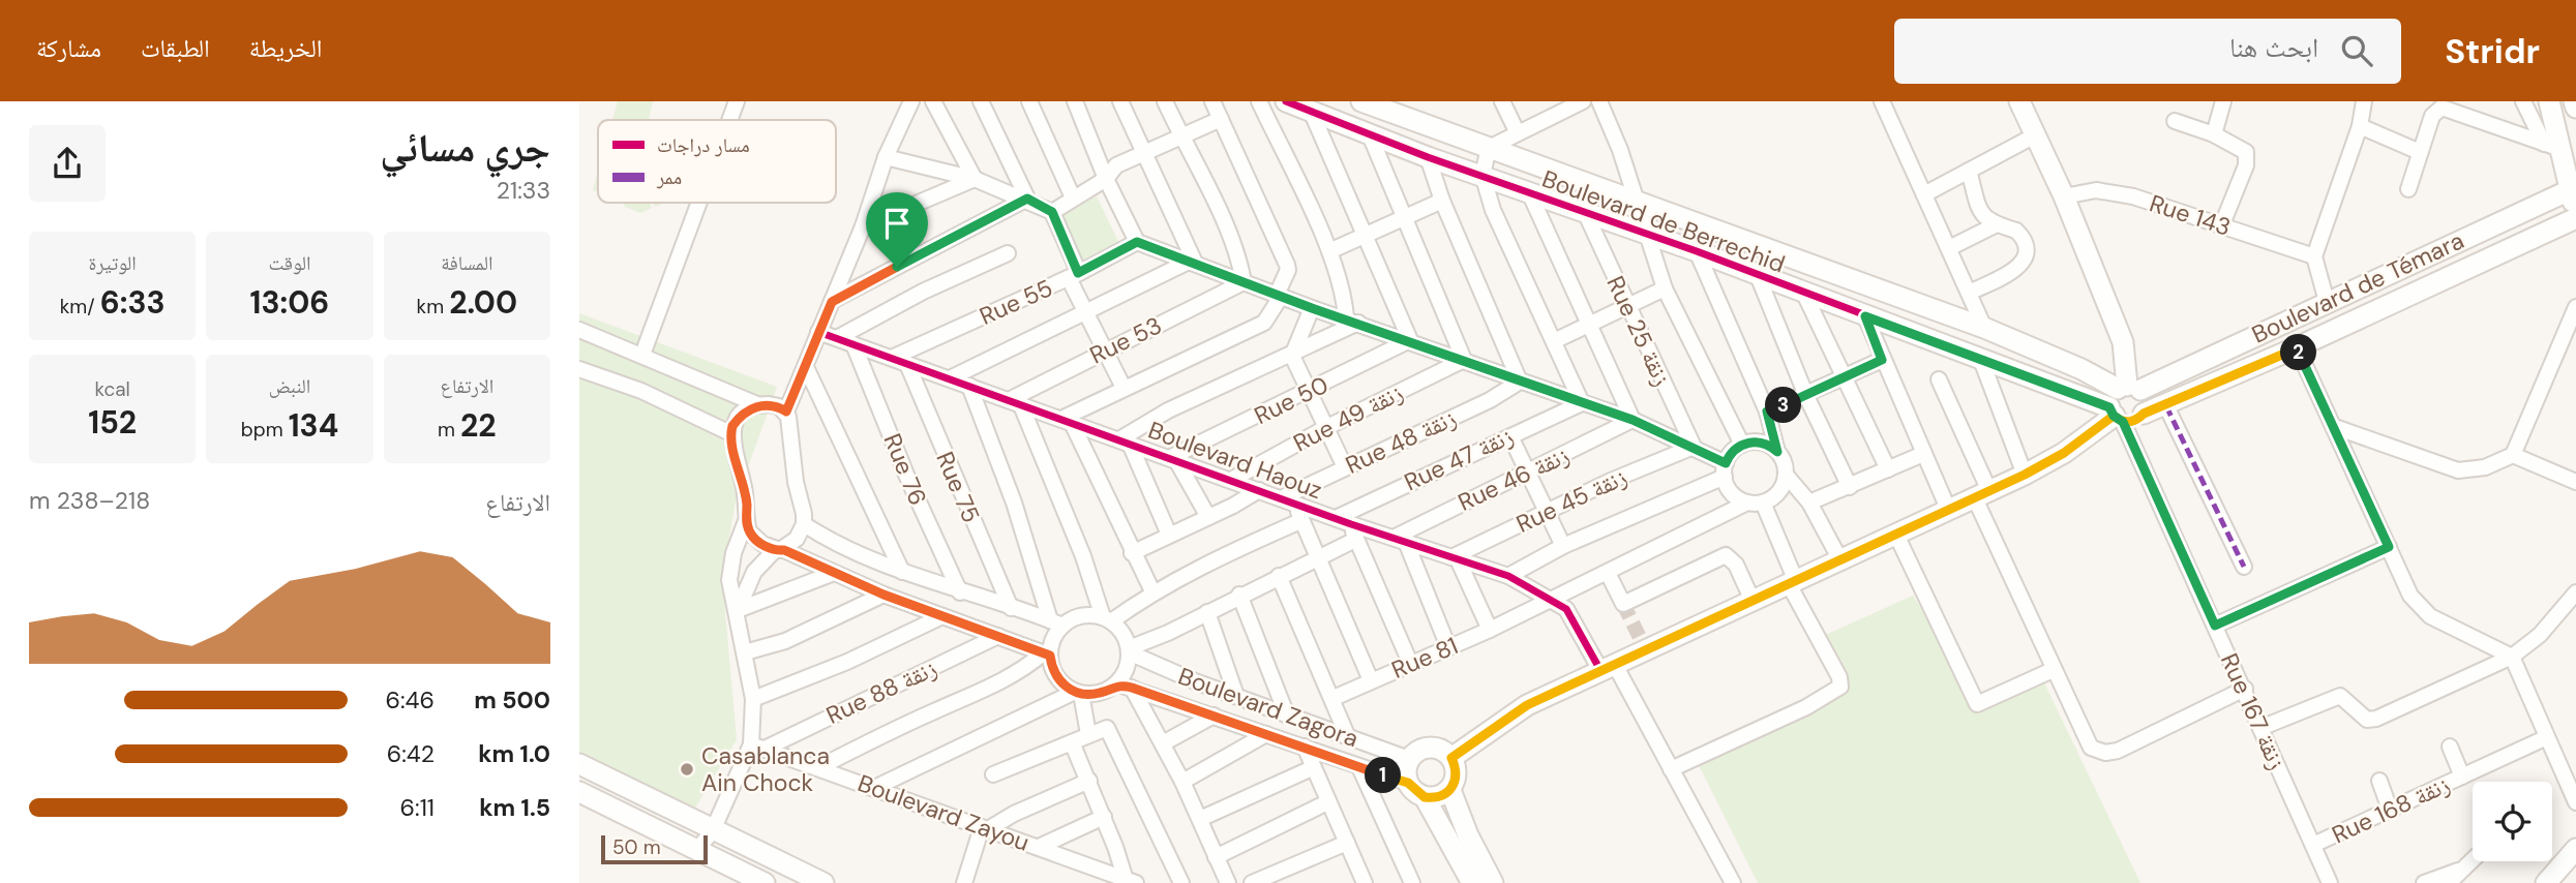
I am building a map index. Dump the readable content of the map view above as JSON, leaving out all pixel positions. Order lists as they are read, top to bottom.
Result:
{
  "streets": {
    "street": [
      "Rue 143",
      "Boulevard de Berrechid",
      "Boulevard de Témara",
      "Rue 55",
      "Rue 25 زنقة",
      "Rue 53",
      "Rue 50",
      "Rue 49 زنقة",
      "Rue 48 زنقة",
      "Rue 47 زنقة",
      "Boulevard Haouz",
      "Rue 76",
      "Rue 46 زنقة",
      "Rue 75",
      "Rue 45 زنقة",
      "Rue 81",
      "Rue 88 زنقة",
      "Boulevard Zagora",
      "Rue 167 زنقة",
      "Rue 168 زنقة",
      "Boulevard Zayou"
    ]
  },
  "crossings": [
    ["Boulevard de Berrechid", "Boulevard de Témara"],
    ["Boulevard de Berrechid", "Rue 25 زنقة"],
    ["Boulevard de Berrechid", "Rue 167 زنقة"],
    ["Boulevard de Témara", "Rue 167 زنقة"],
    ["Rue 55", "Boulevard Haouz"],
    ["Rue 25 زنقة", "Rue 45 زنقة"],
    ["Rue 53", "Boulevard Haouz"],
    ["Rue 50", "Boulevard Haouz"],
    ["Rue 49 زنقة", "Boulevard Haouz"],
    ["Rue 48 زنقة", "Boulevard Haouz"],
    ["Rue 47 زنقة", "Boulevard Haouz"],
    ["Boulevard Haouz", "Rue 76"],
    ["Boulevard Haouz", "Rue 46 زنقة"],
    ["Boulevard Haouz", "Rue 75"],
    ["Boulevard Haouz", "Rue 45 زنقة"],
    ["Boulevard Haouz", "Rue 81"],
    ["Rue 88 زنقة", "Boulevard Zayou"],
    ["Rue 167 زنقة", "Rue 168 زنقة"]
  ],
  "places": ["Casablanca Ain Chock"],
  "legend": ["مسار دراجات", "ممر"],
  "scale_bar": "50 m",
  "page": {
    "header": "Stridr",
    "search": "ابحث هنا",
    "nav": ["الخريطة", "الطبقات", "مشاركة"],
    "heading": ["جري مسائي", "21:33"],
    "stats": [
      ["المسافة", "2.00 km"],
      ["الوقت", "13:06"],
      ["الوتيرة", "6:33 /km"],
      ["الارتفاع", "22 m"],
      ["النبض", "134 bpm"],
      ["kcal", "152"]
    ],
    "pins": ["2", "3", "1"],
    "chart": ["الارتفاع", "218–238 m"],
    "list": [
      {
        "name": "500 m",
        "note": "6:46"
      },
      {
        "name": "1.0 km",
        "note": "6:42"
      },
      {
        "name": "1.5 km",
        "note": "6:11"
      }
    ],
    "scale": "50 m"
  }
}
